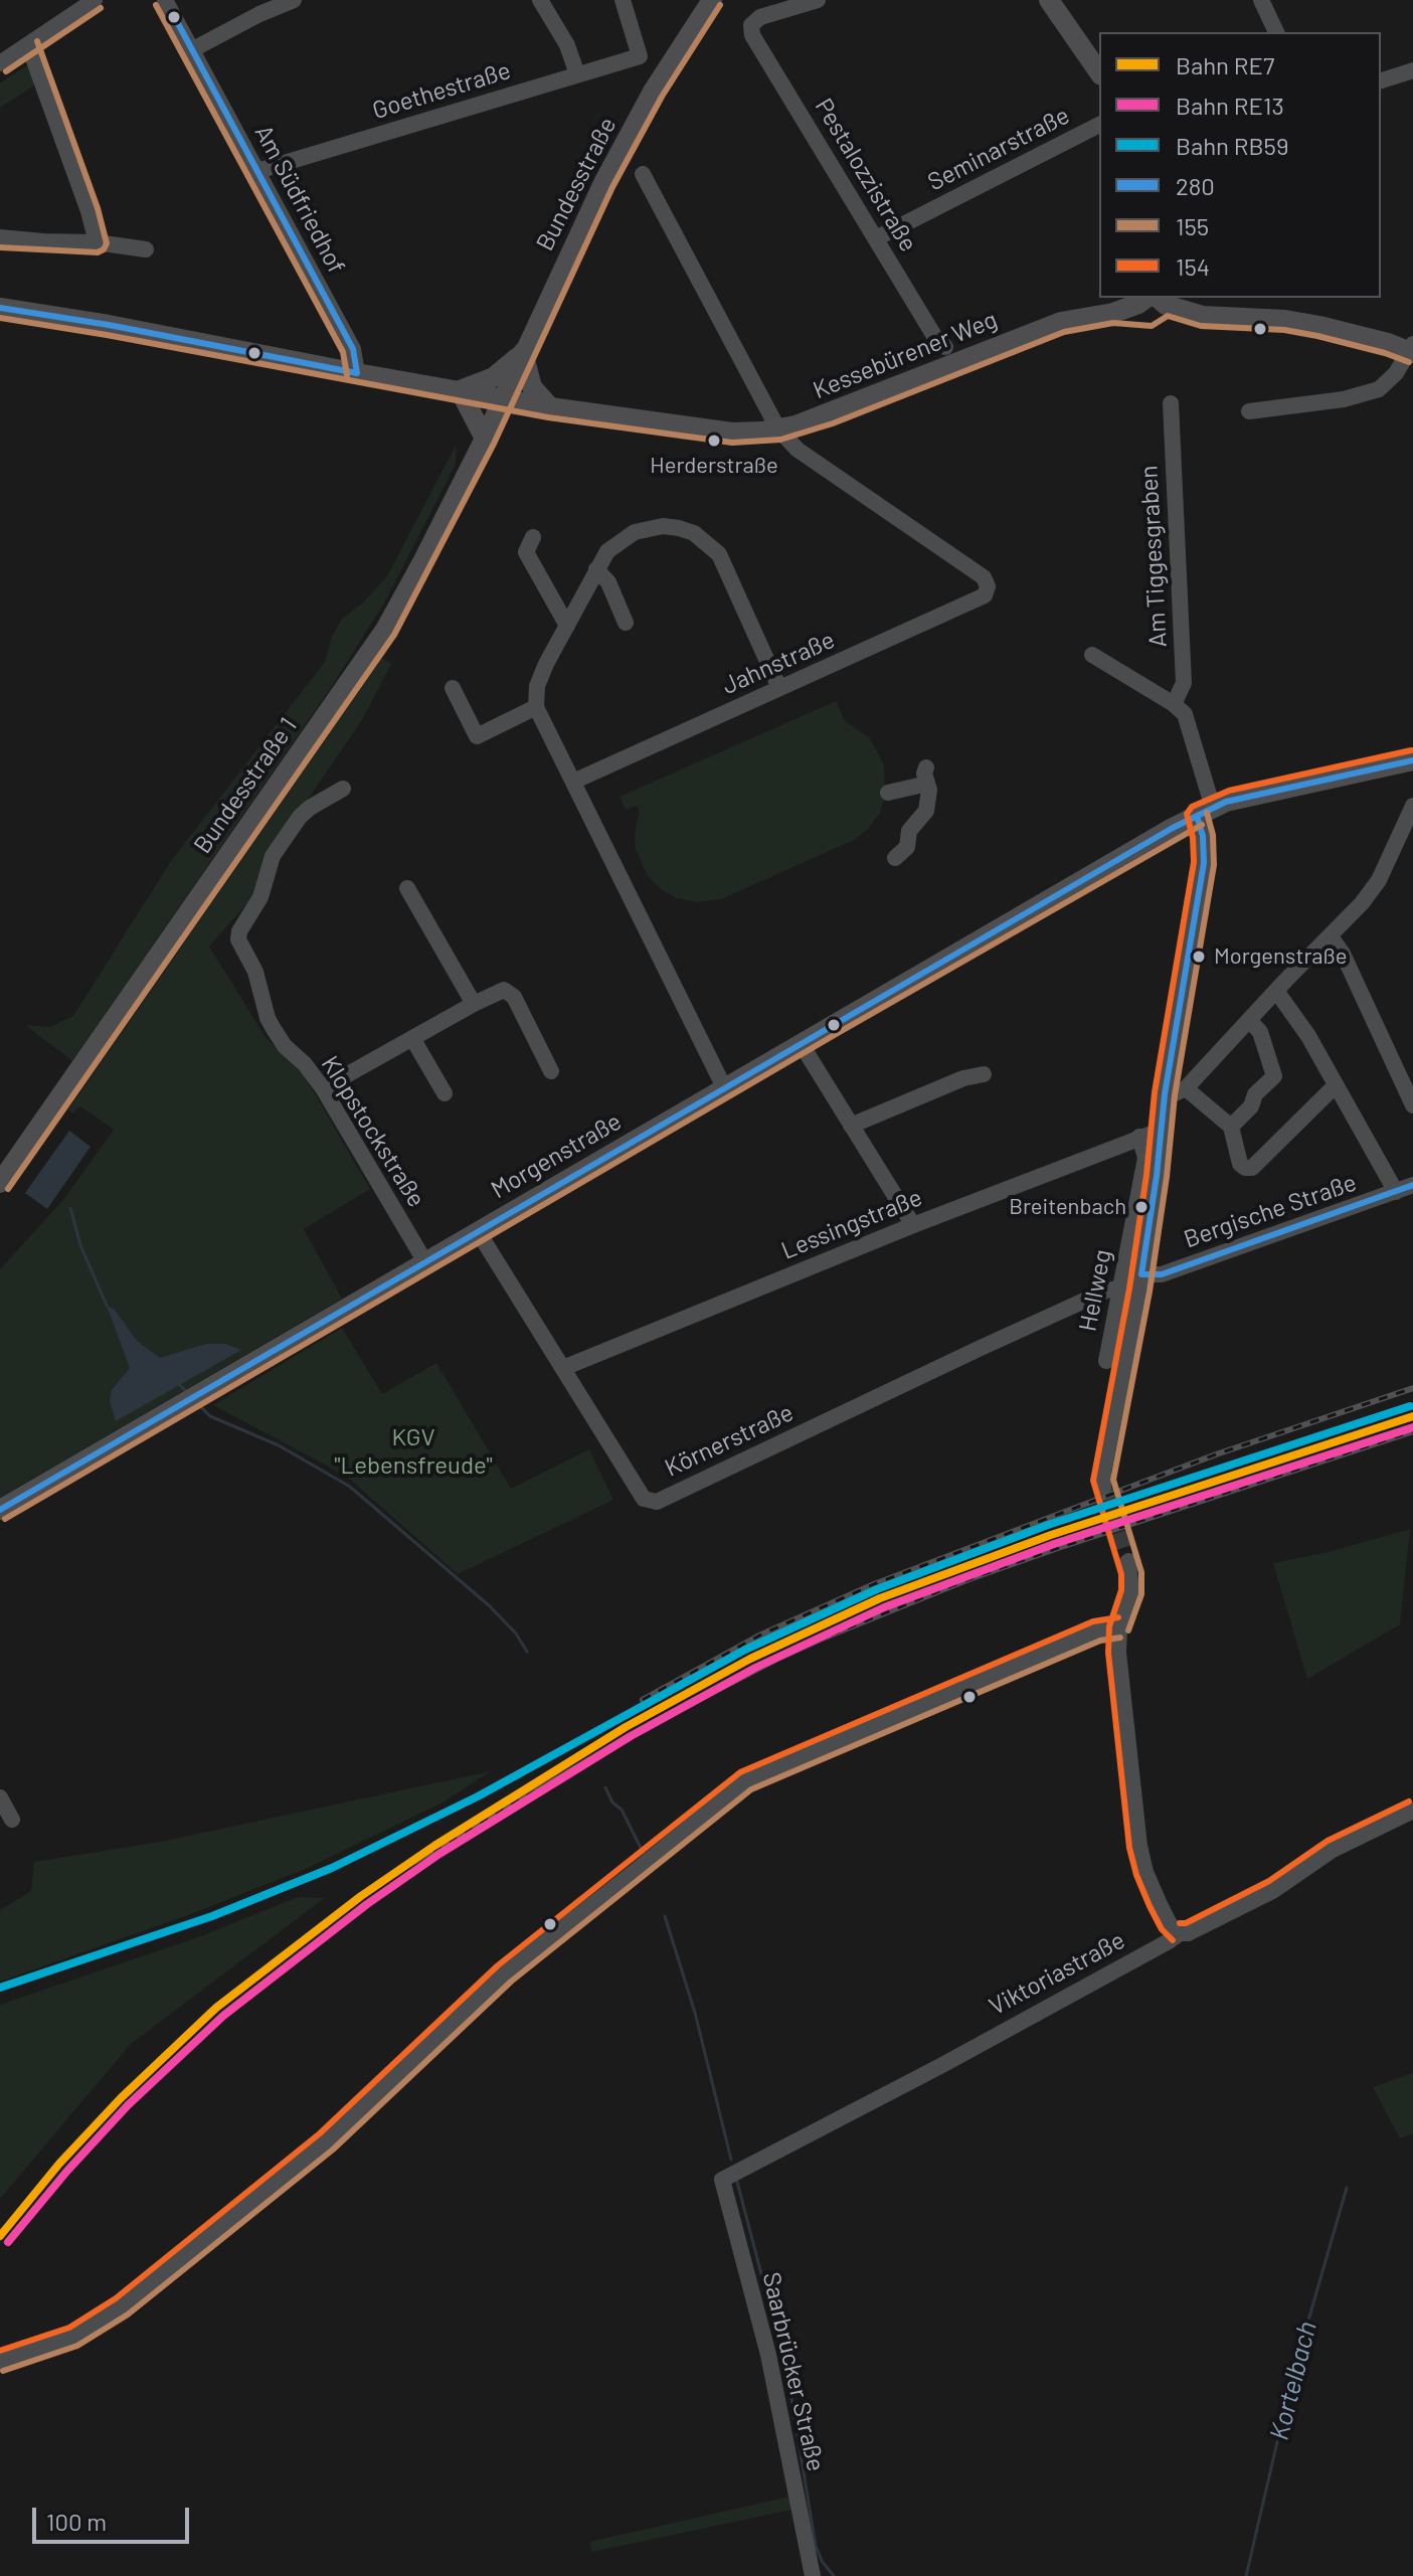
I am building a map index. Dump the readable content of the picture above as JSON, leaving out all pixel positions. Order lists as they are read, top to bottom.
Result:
{
  "streets": {
    "main road": [
      "Bundesstraße",
      "Kessebürener Weg",
      "Bundesstraße 1",
      "Morgenstraße"
    ],
    "street": [
      "Goethestraße",
      "Seminarstraße",
      "Pestalozzistraße",
      "Am Südfriedhof",
      "Am Tiggesgraben",
      "Jahnstraße",
      "Klopstockstraße",
      "Bergische Straße",
      "Lessingstraße",
      "Hellweg",
      "Körnerstraße",
      "Viktoriastraße",
      "Saarbrücker Straße"
    ]
  },
  "crossings": [
    ["Goethestraße", "Am Südfriedhof"],
    ["Seminarstraße", "Pestalozzistraße"],
    ["Bundesstraße", "Kessebürener Weg"],
    ["Bundesstraße", "Bundesstraße 1"],
    ["Am Südfriedhof", "Kessebürener Weg"],
    ["Kessebürener Weg", "Jahnstraße"],
    ["Kessebürener Weg", "Bundesstraße 1"],
    ["Klopstockstraße", "Morgenstraße"],
    ["Morgenstraße", "Hellweg"],
    ["Morgenstraße", "Körnerstraße"],
    ["Bergische Straße", "Hellweg"],
    ["Lessingstraße", "Hellweg"],
    ["Lessingstraße", "Körnerstraße"],
    ["Hellweg", "Körnerstraße"],
    ["Viktoriastraße", "Saarbrücker Straße"]
  ],
  "water": ["Kortelbach"],
  "parks": ["KGV \"Lebensfreude\""],
  "places": ["Herderstraße", "Morgenstraße", "Breitenbach"],
  "lines": [
    "transit line 155",
    "transit line 280",
    "transit line 154",
    "rail line RB59",
    "rail line RE7",
    "rail line RE13"
  ],
  "legend": [
    "Bahn RE7",
    "Bahn RE13",
    "Bahn RB59",
    "280",
    "155",
    "154"
  ],
  "scale_bar": "100 m"
}
